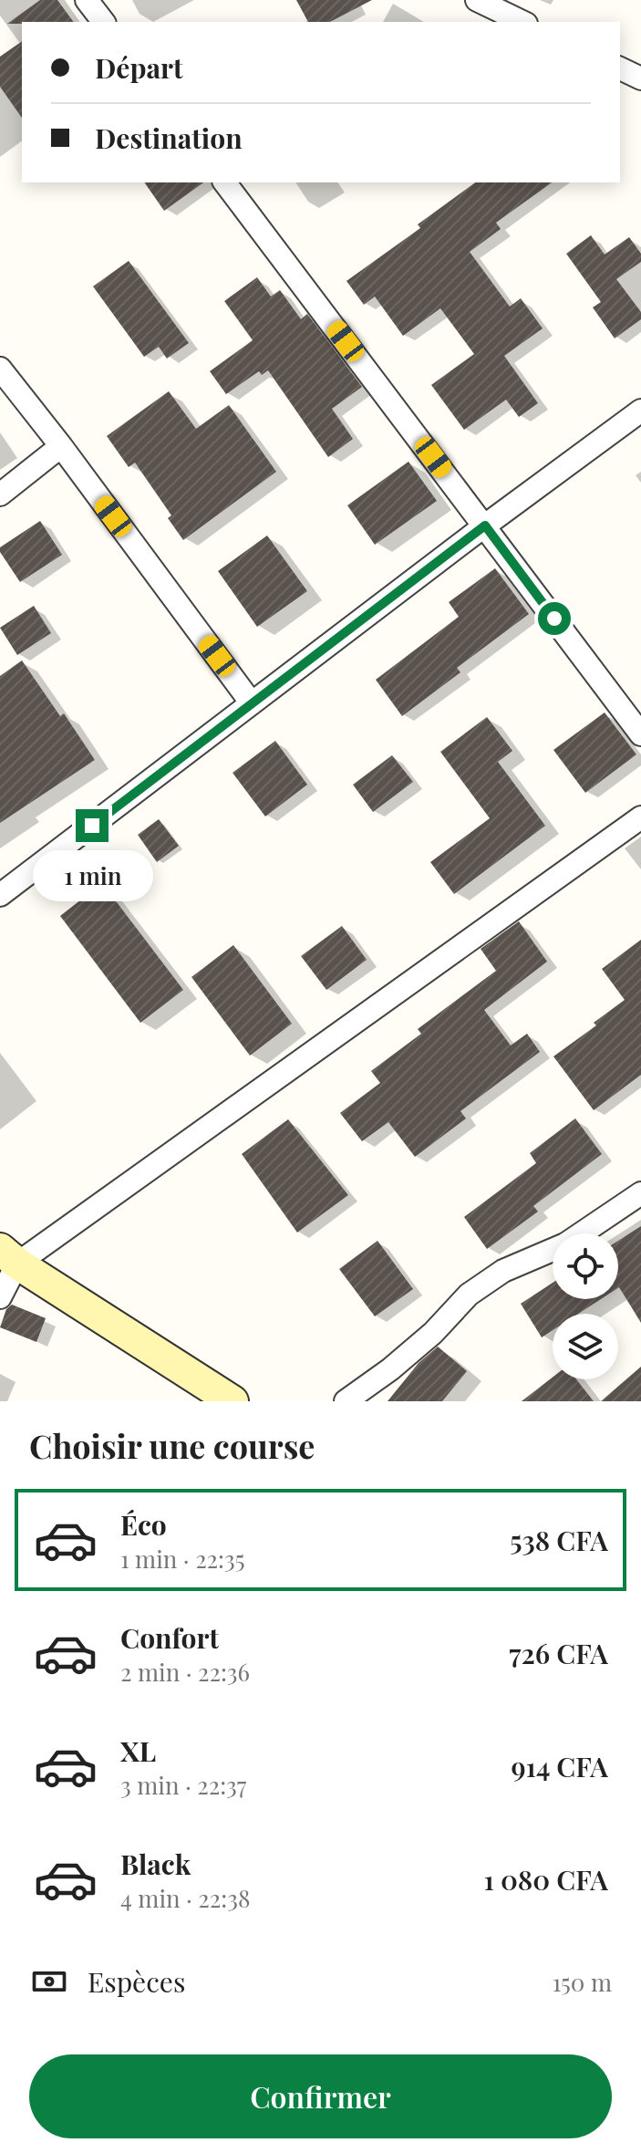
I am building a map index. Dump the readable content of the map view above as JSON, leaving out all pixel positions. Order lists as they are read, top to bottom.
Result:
{
  "page": {
    "banner": ["Départ", "Destination"],
    "bubble": "1 min",
    "heading": "Choisir une course",
    "list": [
      {
        "name": "Éco",
        "note": "1 min · 22:35",
        "value": "538 CFA"
      },
      {
        "name": "Confort",
        "note": "2 min · 22:36",
        "value": "726 CFA"
      },
      {
        "name": "XL",
        "note": "3 min · 22:37",
        "value": "914 CFA"
      },
      {
        "name": "Black",
        "note": "4 min · 22:38",
        "value": "1 080 CFA"
      }
    ],
    "pay": ["Espèces", "150 m"],
    "buttons": "Confirmer"
  }
}
